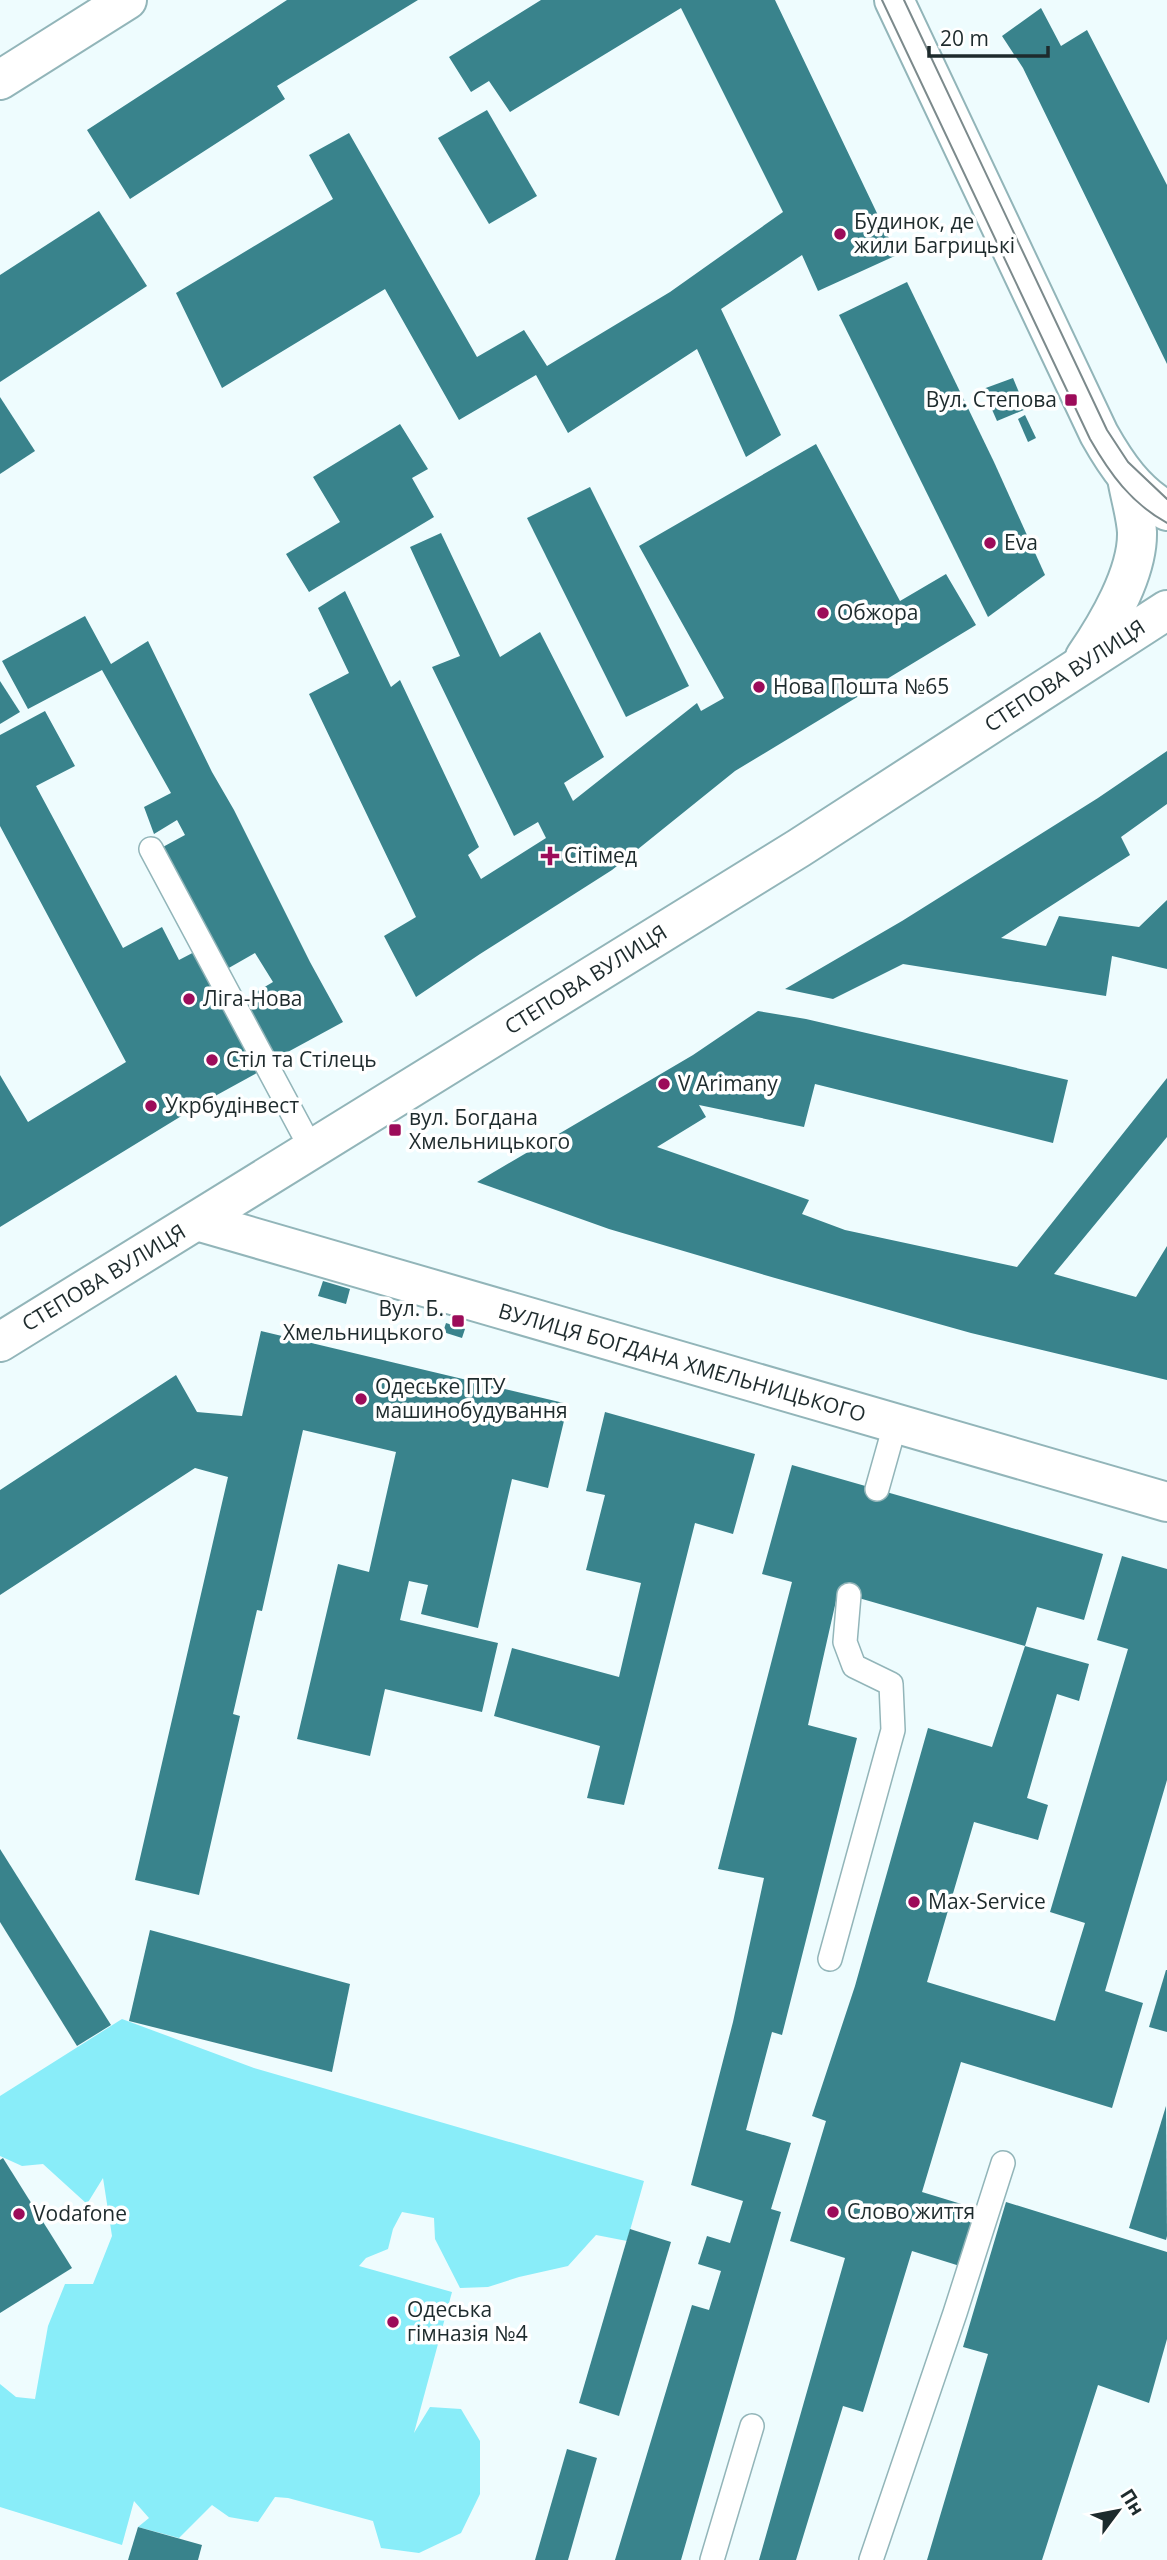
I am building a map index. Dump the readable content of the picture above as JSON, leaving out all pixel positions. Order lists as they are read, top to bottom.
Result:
{
  "streets": {
    "main road": ["СТЕПОВА ВУЛИЦЯ", "ВУЛИЦЯ БОГДАНА ХМЕЛЬНИЦЬКОГО"]
  },
  "crossings": [
    ["СТЕПОВА ВУЛИЦЯ", "ВУЛИЦЯ БОГДАНА ХМЕЛЬНИЦЬКОГО"]
  ],
  "places": {
    "other": [
      "Будинок, де жили Багрицькі",
      "Eva",
      "Обжора",
      "Нова Пошта №65",
      "Ліга-Нова",
      "Стіл та Стілець",
      "V Arimany",
      "Укрбудінвест",
      "Одеське ПТУ машинобудування",
      "Max-Service",
      "Слово життя",
      "Vodafone",
      "Одеська гімназія №4"
    ],
    "transit": ["Вул. Степова", "вул. Богдана Хмельницького", "Вул. Б. Хмельницького"],
    "health": ["Сітімед"]
  },
  "scale_bar": "20 m",
  "north": "top right"
}
